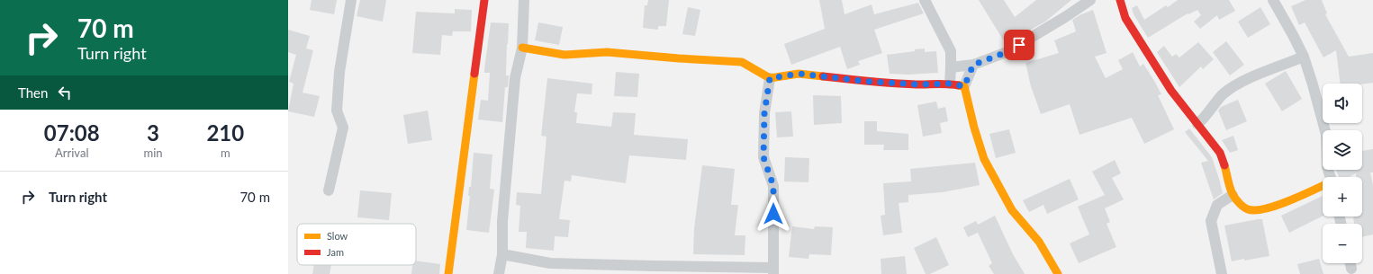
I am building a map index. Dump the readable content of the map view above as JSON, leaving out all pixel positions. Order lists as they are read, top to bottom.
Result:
{
  "legend": ["Slow", "Jam"],
  "page": {
    "turn": ["70 m", "Turn right"],
    "then": "Then",
    "map_buttons": ["+", "−"],
    "eta": [
      "07:08",
      "Arrival",
      "3",
      "min",
      "210",
      "m"
    ],
    "list": [
      {
        "name": "Turn right",
        "value": "70 m"
      }
    ]
  }
}
